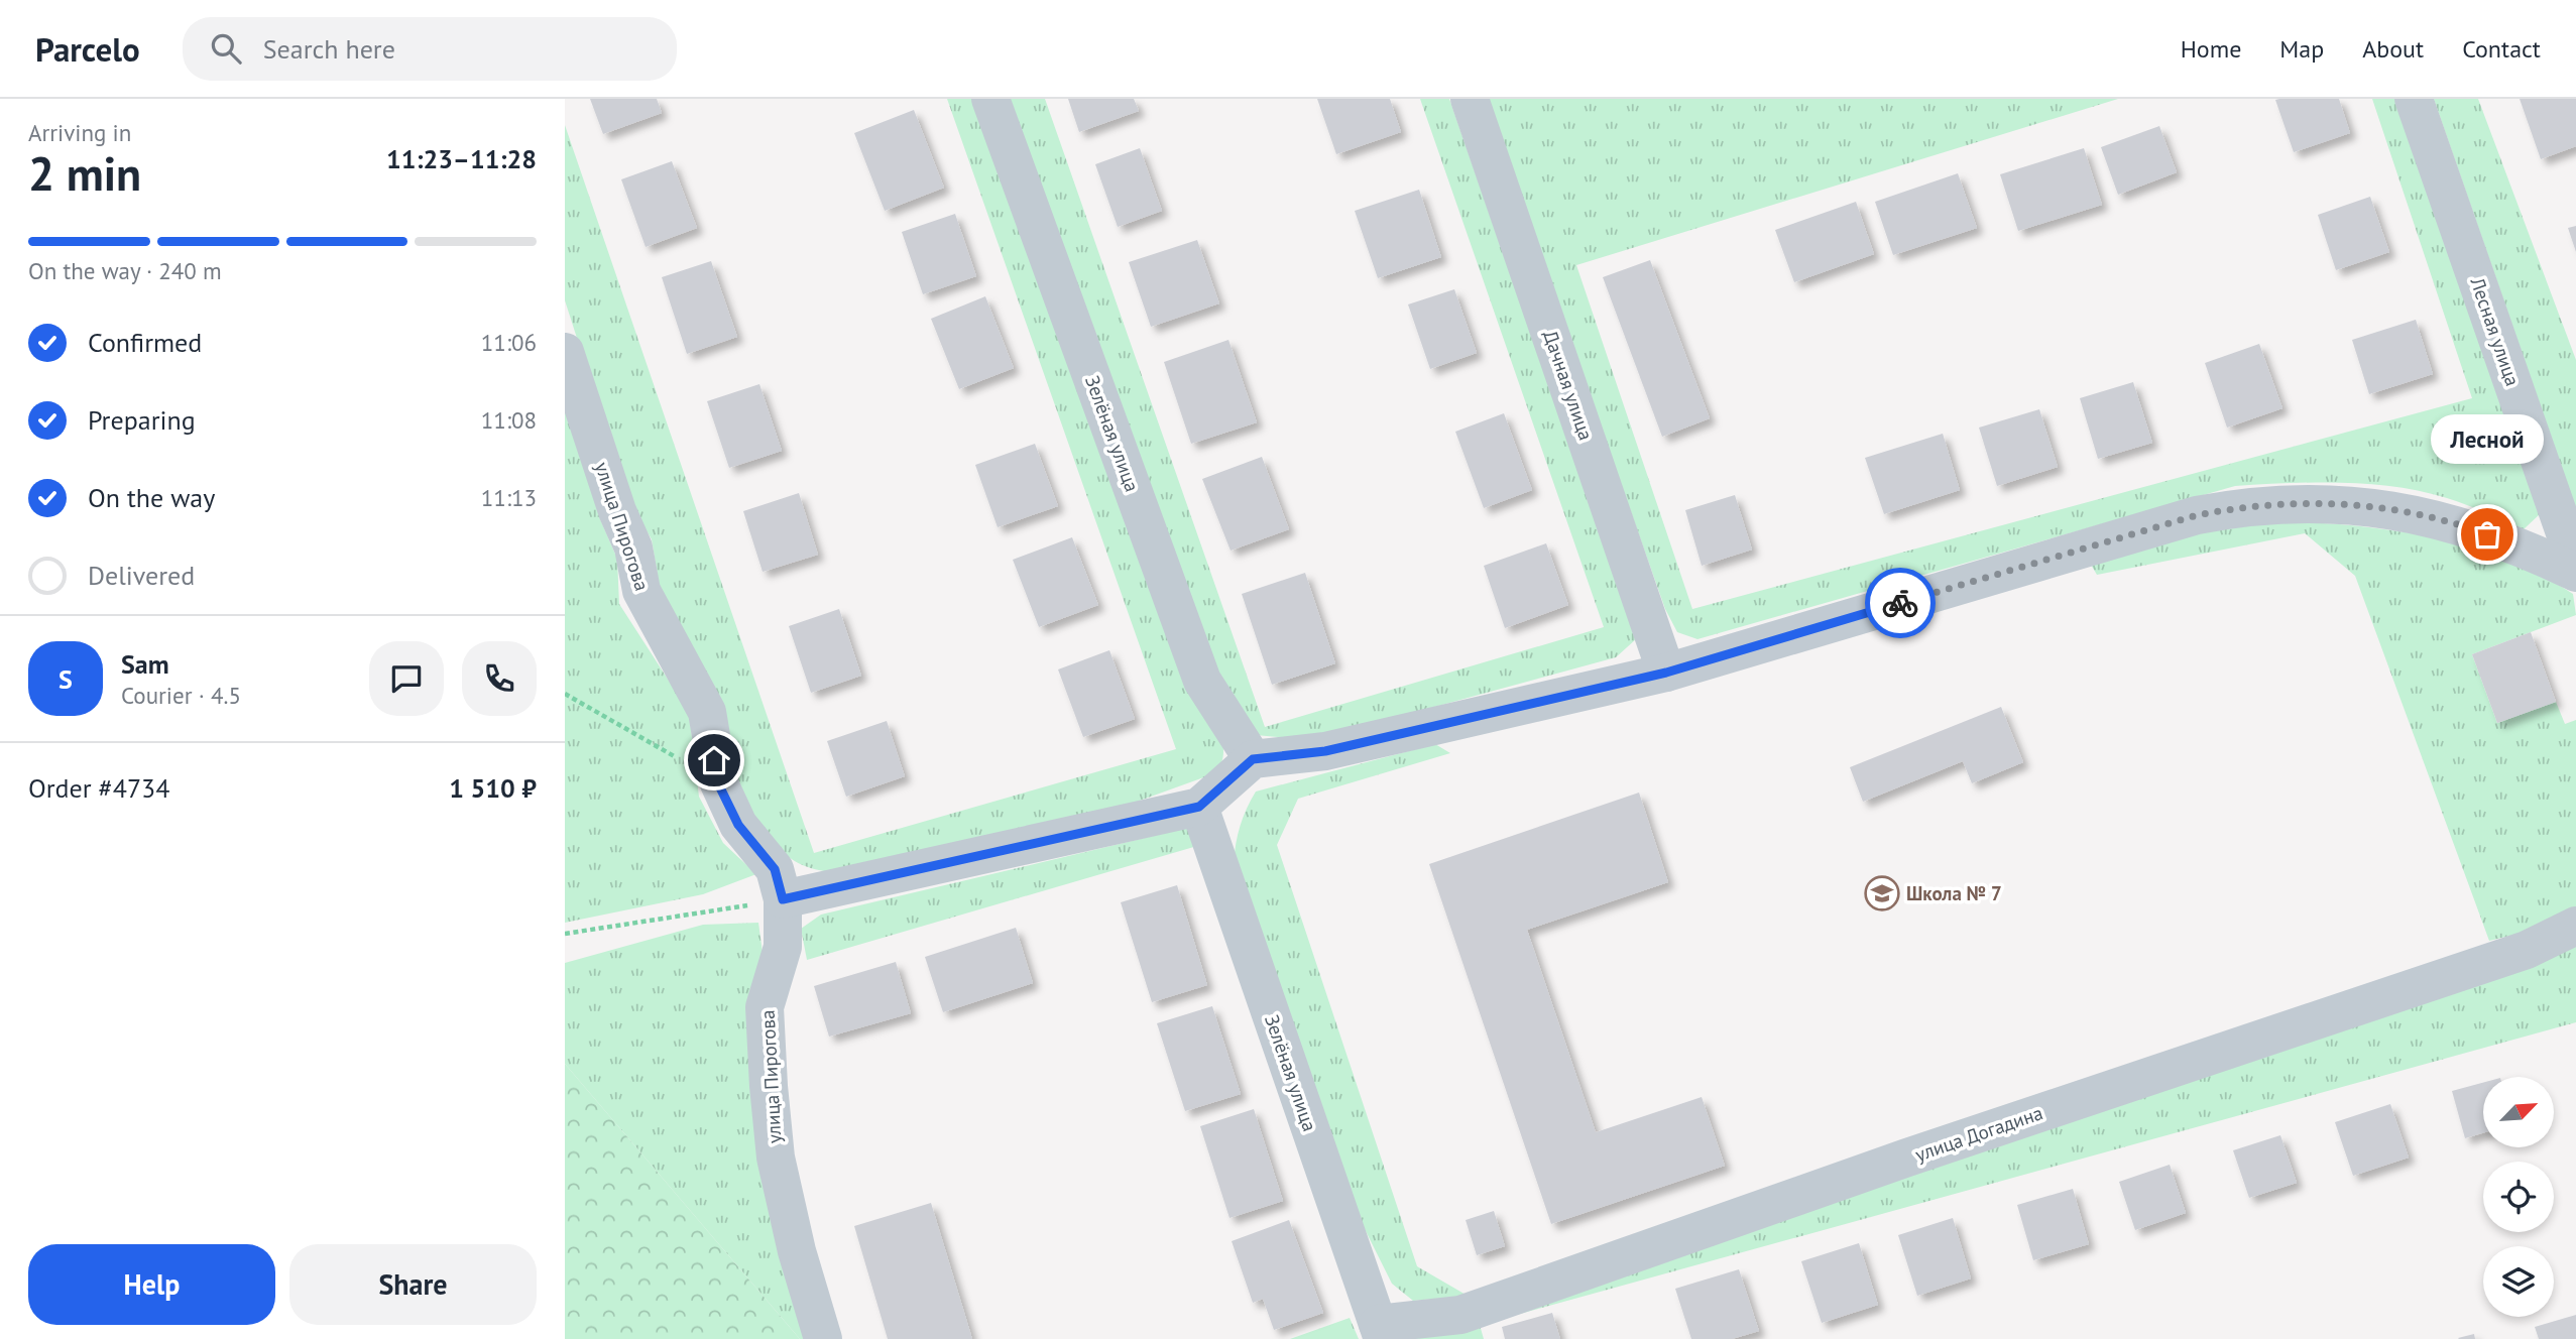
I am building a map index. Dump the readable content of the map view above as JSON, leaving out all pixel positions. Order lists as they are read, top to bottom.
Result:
{
  "streets": {
    "street": [
      "Лесная улица",
      "Дачная улица",
      "Зелёная улица",
      "улица Пирогова",
      "улица Догадина"
    ]
  },
  "crossings": [
    ["Зелёная улица", "улица Догадина"]
  ],
  "places": {
    "other": ["Лесной"],
    "school or university": ["Школа № 7"]
  },
  "north": "top right",
  "page": {
    "header": "Parcelo",
    "search": "Search here",
    "nav": [
      "Home",
      "Map",
      "About",
      "Contact"
    ],
    "heading": ["2 min", "Arriving in", "11:23–11:28"],
    "panel": [
      "Sam",
      "Courier · 4.5",
      "Order #4734",
      "1 510 ₽"
    ],
    "bar": "On the way · 240 m",
    "list": [
      ["Confirmed", "11:06"],
      ["Preparing", "11:08"],
      ["On the way", "11:13"],
      "Delivered"
    ],
    "bubble": "Лесной",
    "round": "S",
    "buttons": ["Help", "Share"]
  }
}
